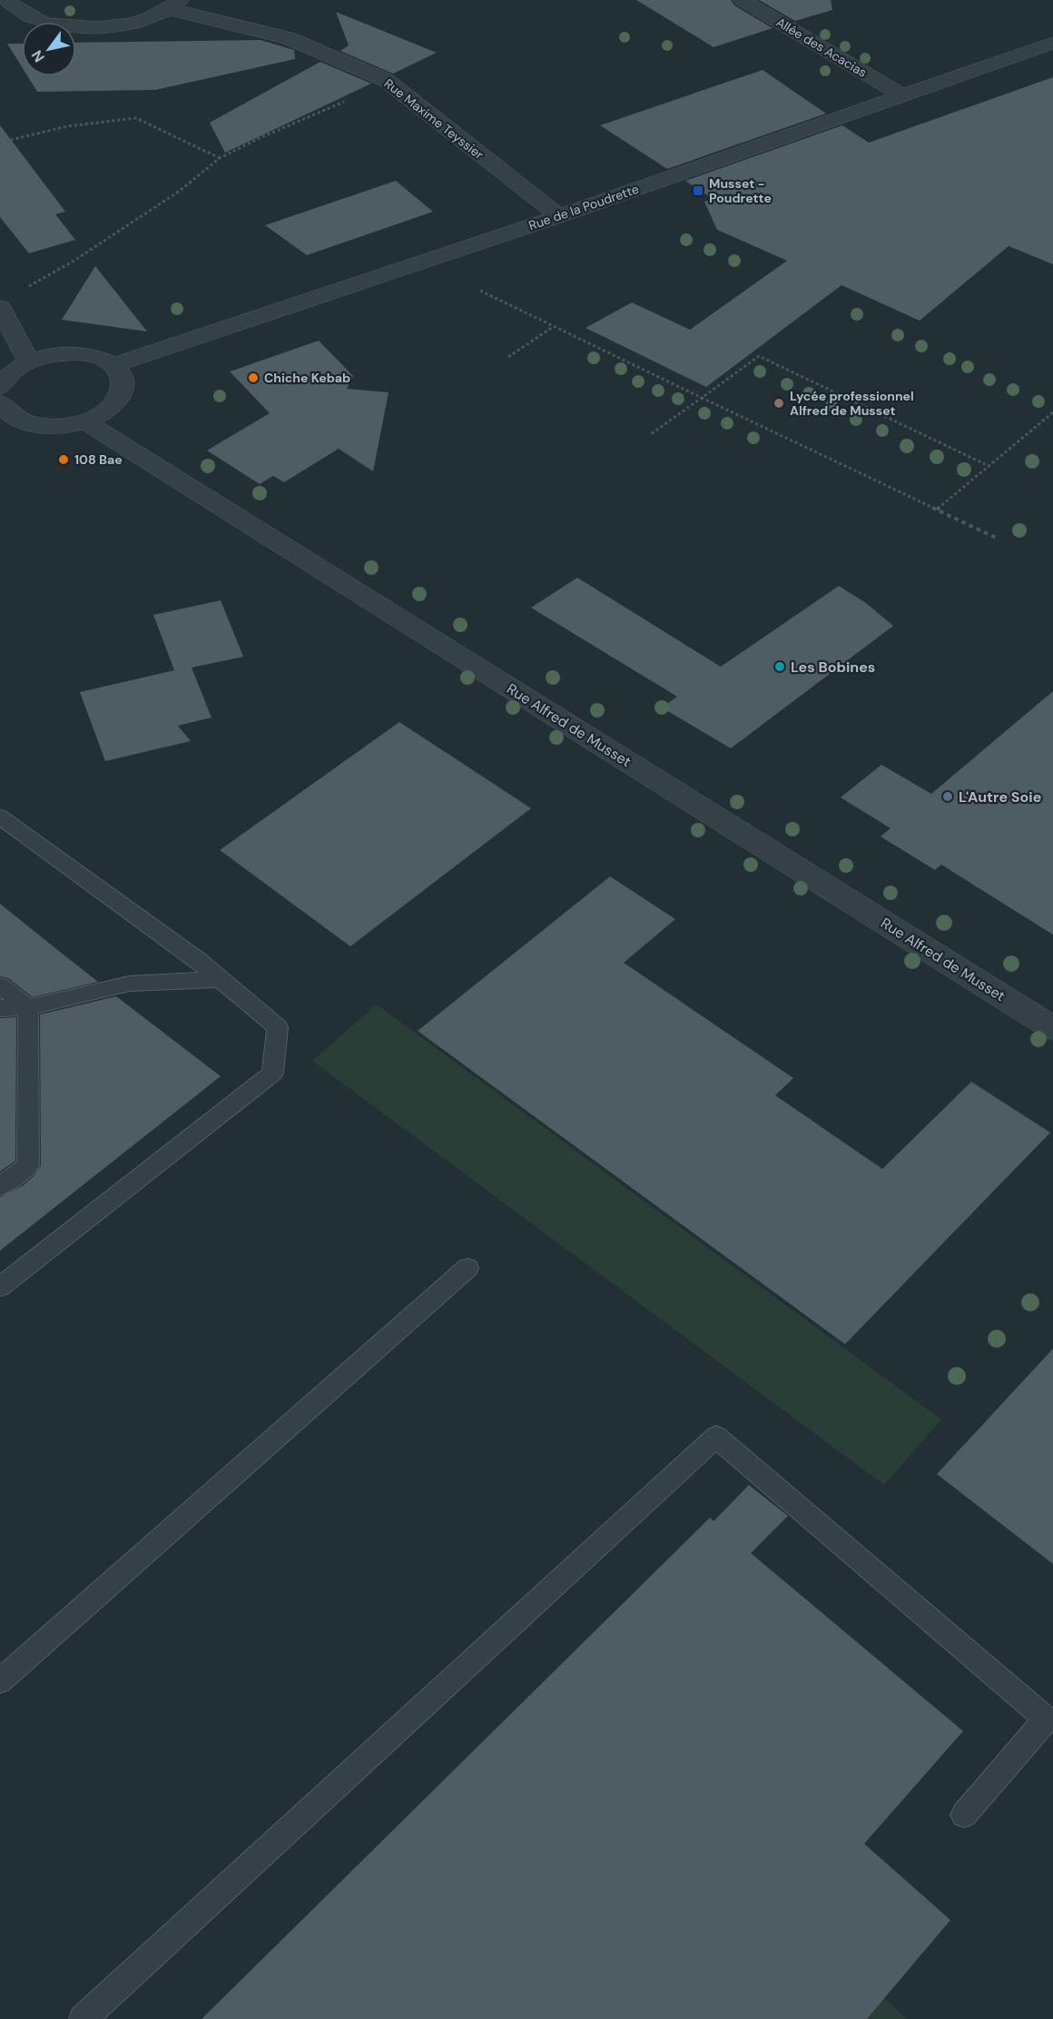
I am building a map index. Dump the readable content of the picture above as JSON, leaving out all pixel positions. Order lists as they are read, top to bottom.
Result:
{
  "streets": {
    "street": [
      "Allée des Acacias",
      "Rue Maxime Teyssier",
      "Rue de la Poudrette",
      "Rue Alfred de Musset"
    ]
  },
  "crossings": [
    ["Allée des Acacias", "Rue de la Poudrette"],
    ["Rue Maxime Teyssier", "Rue de la Poudrette"]
  ],
  "places": {
    "transit": ["Musset - Poudrette"],
    "other": [
      "Chiche Kebab",
      "Lycée professionnel Alfred de Musset",
      "108 Bae",
      "Les Bobines",
      "L'Autre Soie"
    ]
  },
  "north": "bottom left"
}
